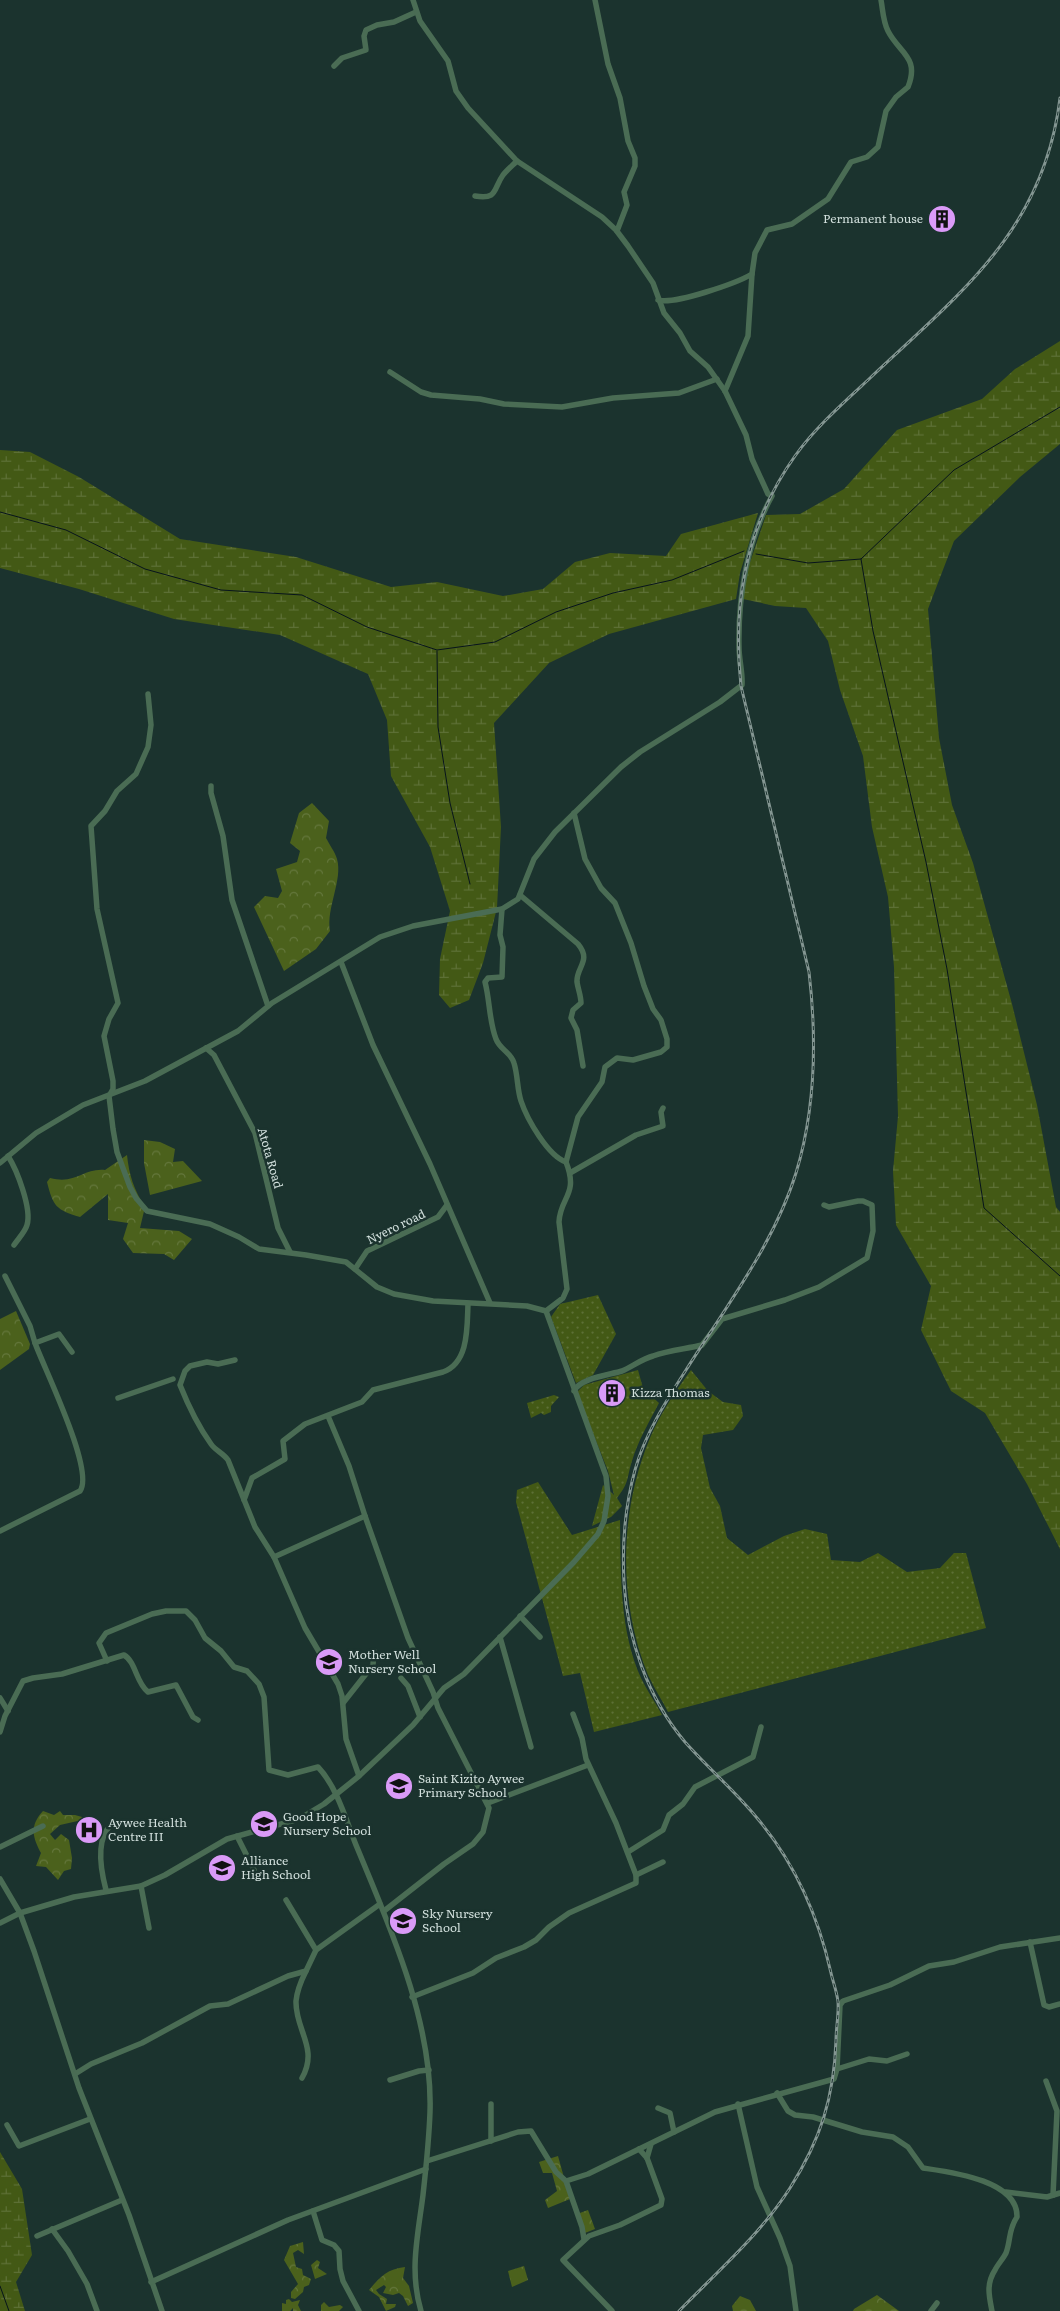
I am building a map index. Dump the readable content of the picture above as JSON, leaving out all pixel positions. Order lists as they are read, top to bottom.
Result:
{
  "streets": {
    "street": ["Atota Road", "Nyero road"]
  },
  "places": {
    "building": ["Permanent house", "Kizza Thomas"],
    "school or university": [
      "Mother Well Nursery School",
      "Saint Kizito Aywee Primary School",
      "Good Hope Nursery School",
      "Alliance High School",
      "Sky Nursery School"
    ],
    "hospital": ["Aywee Health Centre III"]
  }
}
